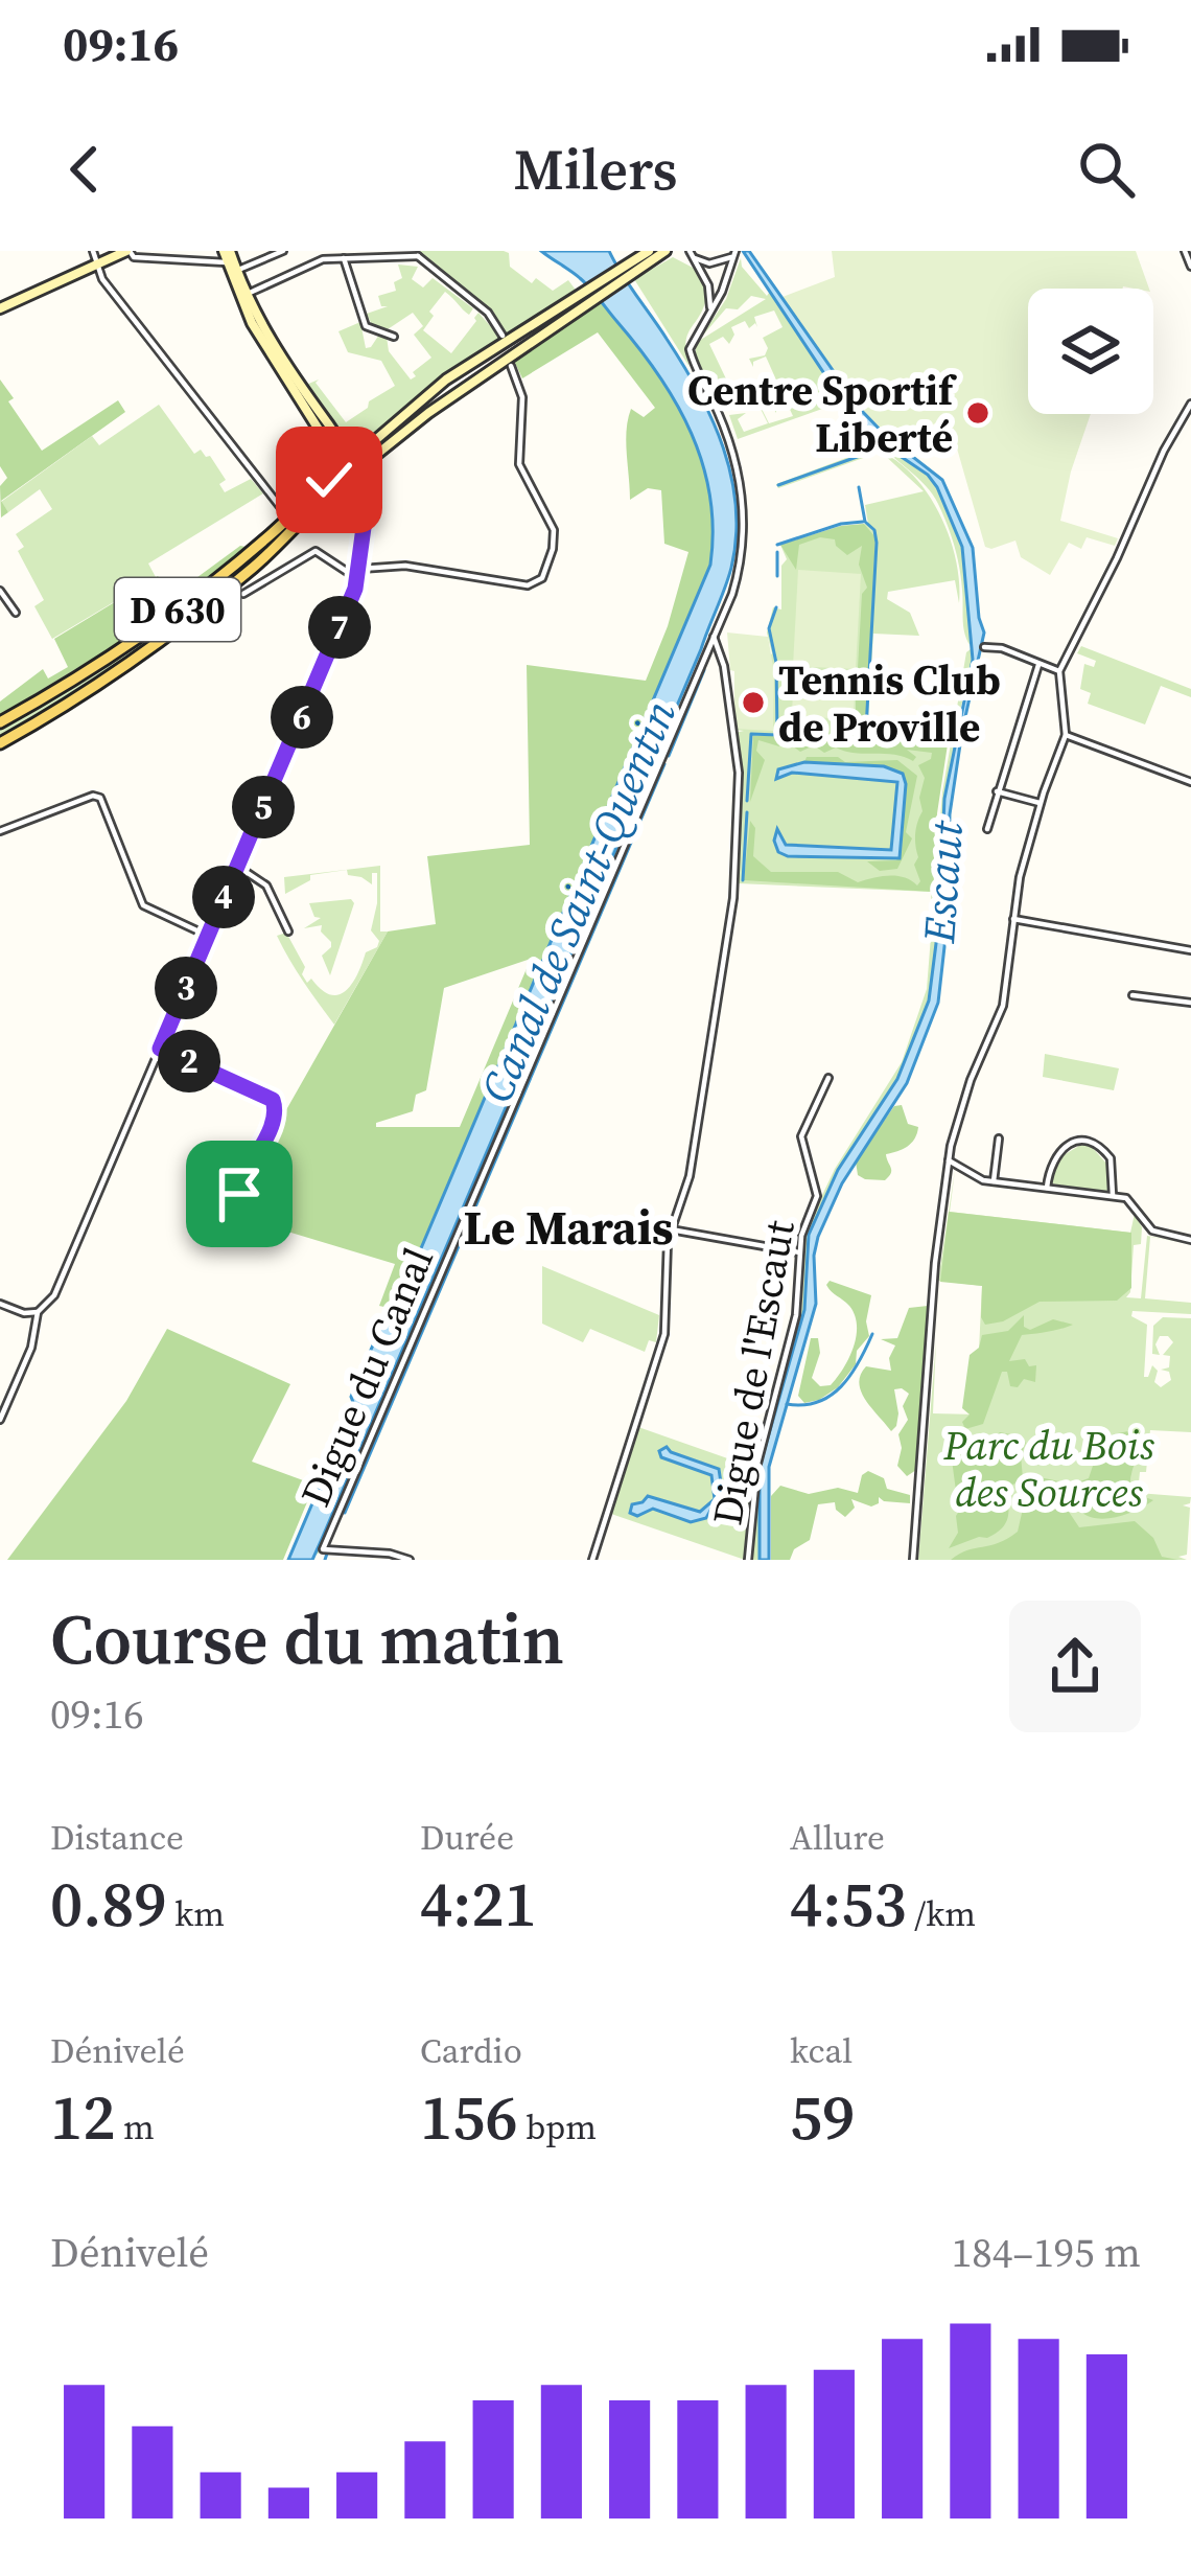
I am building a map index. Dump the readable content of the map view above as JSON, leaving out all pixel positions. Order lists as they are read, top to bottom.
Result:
{
  "streets": {
    "main road": ["D 630"],
    "street": ["Digue de l'Escaut", "Digue du Canal"]
  },
  "districts": ["Le Marais"],
  "water": ["Escaut", "Canal de Saint-Quentin"],
  "parks": ["Parc du Bois des Sources"],
  "places": ["Centre Sportif Liberté", "Tennis Club de Proville"],
  "page": {
    "status": "09:16",
    "header": "Milers",
    "pins": [
      "7",
      "6",
      "5",
      "4",
      "3",
      "2"
    ],
    "heading": ["Course du matin", "09:16"],
    "stats": [
      ["Distance", "0.89 km"],
      ["Durée", "4:21"],
      ["Allure", "4:53 /km"],
      ["Dénivelé", "12 m"],
      ["Cardio", "156 bpm"],
      ["kcal", "59"]
    ],
    "chart": ["Dénivelé", "184–195 m"]
  }
}
